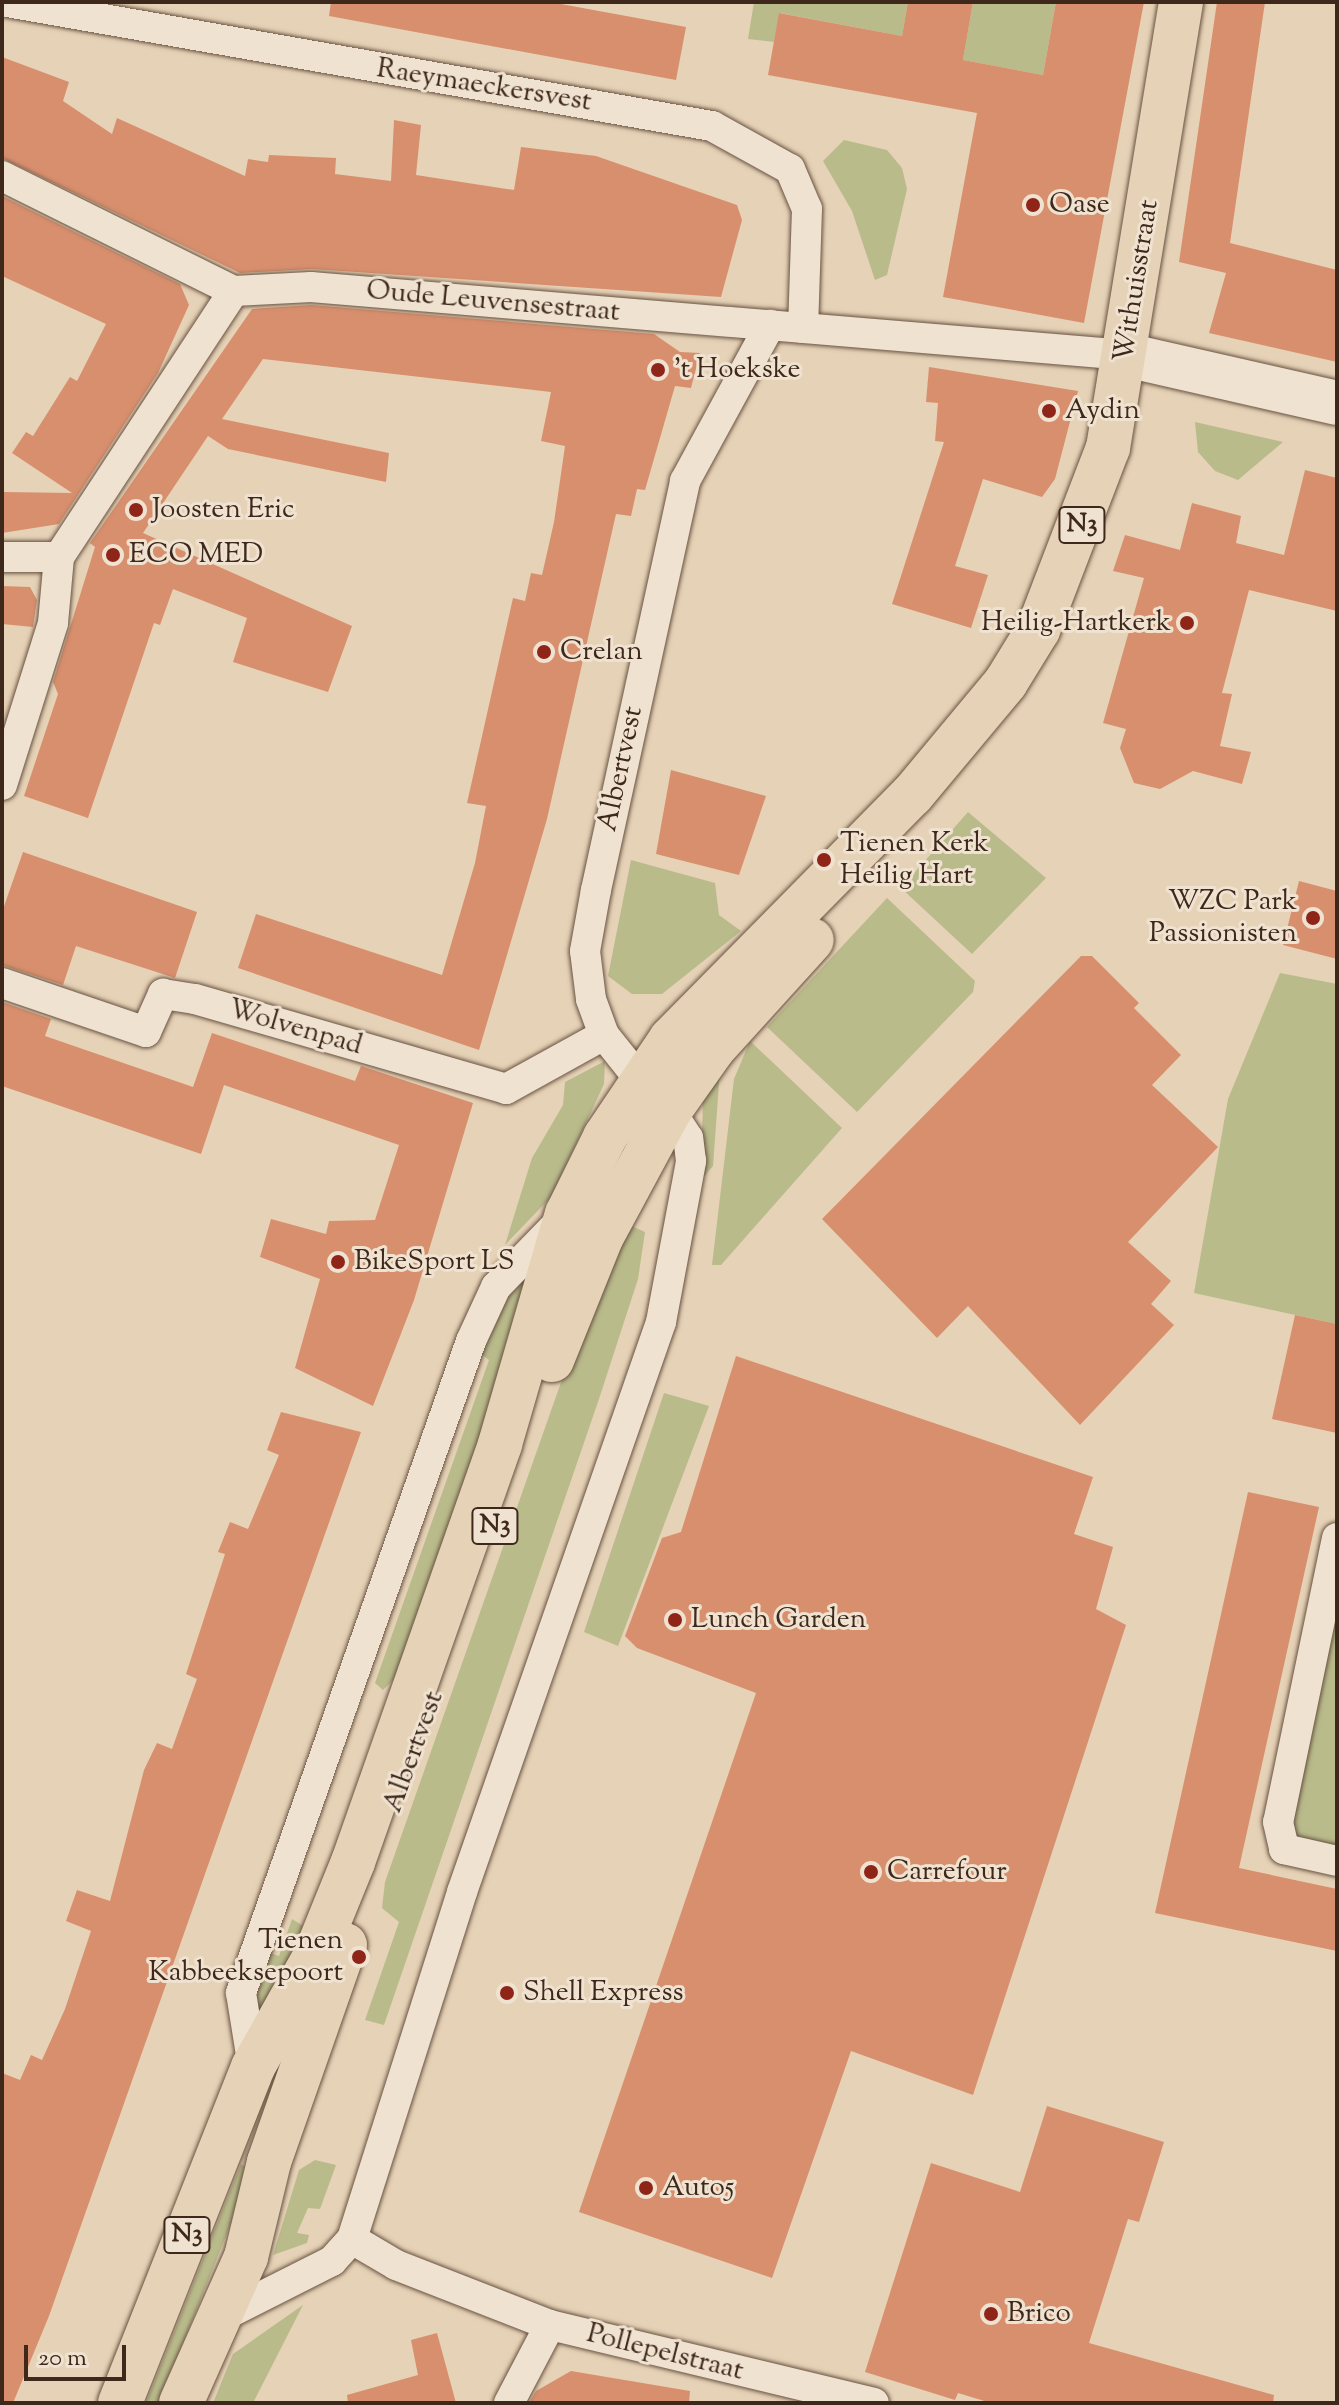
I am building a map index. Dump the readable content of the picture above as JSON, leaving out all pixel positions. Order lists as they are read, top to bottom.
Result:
{
  "streets": {
    "main road": ["Withuisstraat", "N3", "Albertvest"],
    "street": [
      "Raeymaeckersvest",
      "Oude Leuvensestraat",
      "Wolvenpad",
      "Pollepelstraat"
    ]
  },
  "crossings": [
    ["Raeymaeckersvest", "Oude Leuvensestraat"],
    ["Withuisstraat", "Oude Leuvensestraat"],
    ["Withuisstraat", "Albertvest"],
    ["Oude Leuvensestraat", "Albertvest"],
    ["Albertvest", "Wolvenpad"]
  ],
  "places": [
    "Oase",
    "'t Hoekske",
    "Aydin",
    "Joosten Eric",
    "ECO MED",
    "Heilig-Hartkerk",
    "Crelan",
    "Tienen Kerk Heilig Hart",
    "WZC Park Passionisten",
    "BikeSport LS",
    "Lunch Garden",
    "Carrefour",
    "Tienen Kabbeeksepoort",
    "Shell Express",
    "Auto5",
    "Brico"
  ],
  "scale_bar": "20 m"
}
